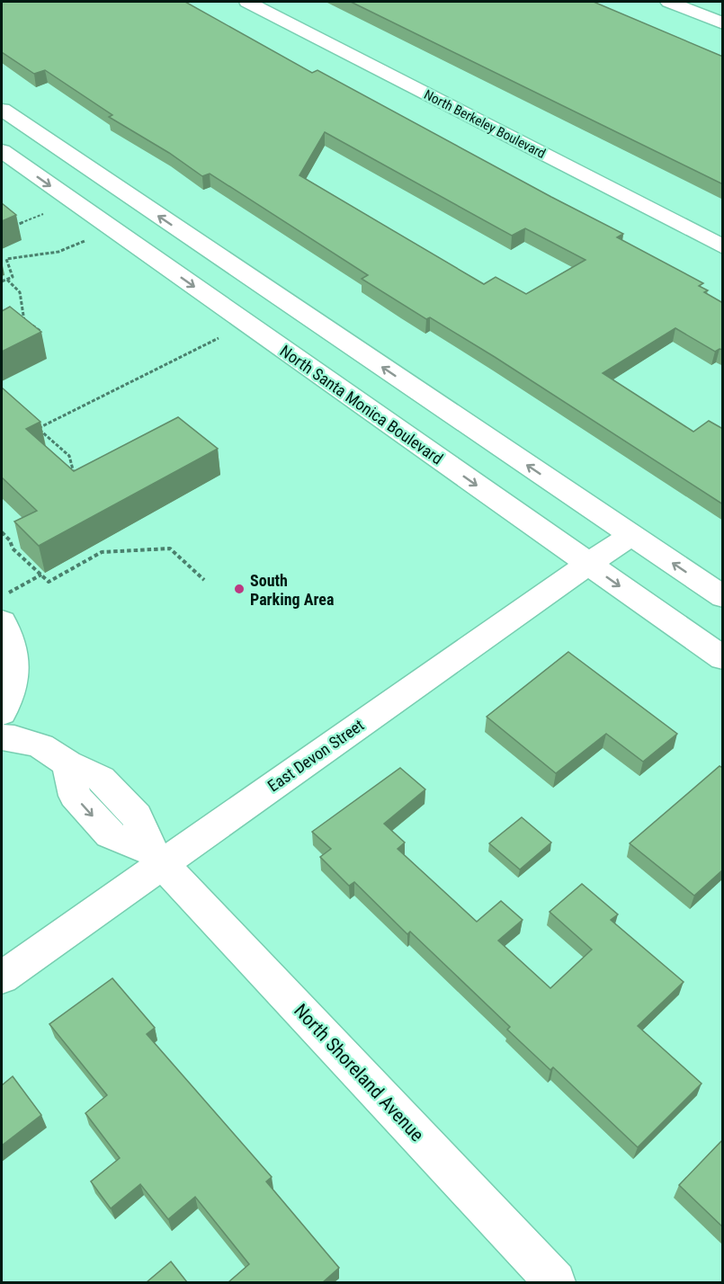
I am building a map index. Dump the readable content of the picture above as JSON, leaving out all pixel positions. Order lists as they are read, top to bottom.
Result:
{
  "streets": {
    "street": [
      "North Berkeley Boulevard",
      "North Santa Monica Boulevard",
      "East Devon Street",
      "North Shoreland Avenue"
    ]
  },
  "crossings": [
    ["North Santa Monica Boulevard", "East Devon Street"],
    ["East Devon Street", "North Shoreland Avenue"]
  ],
  "places": ["South Parking Area"]
}
